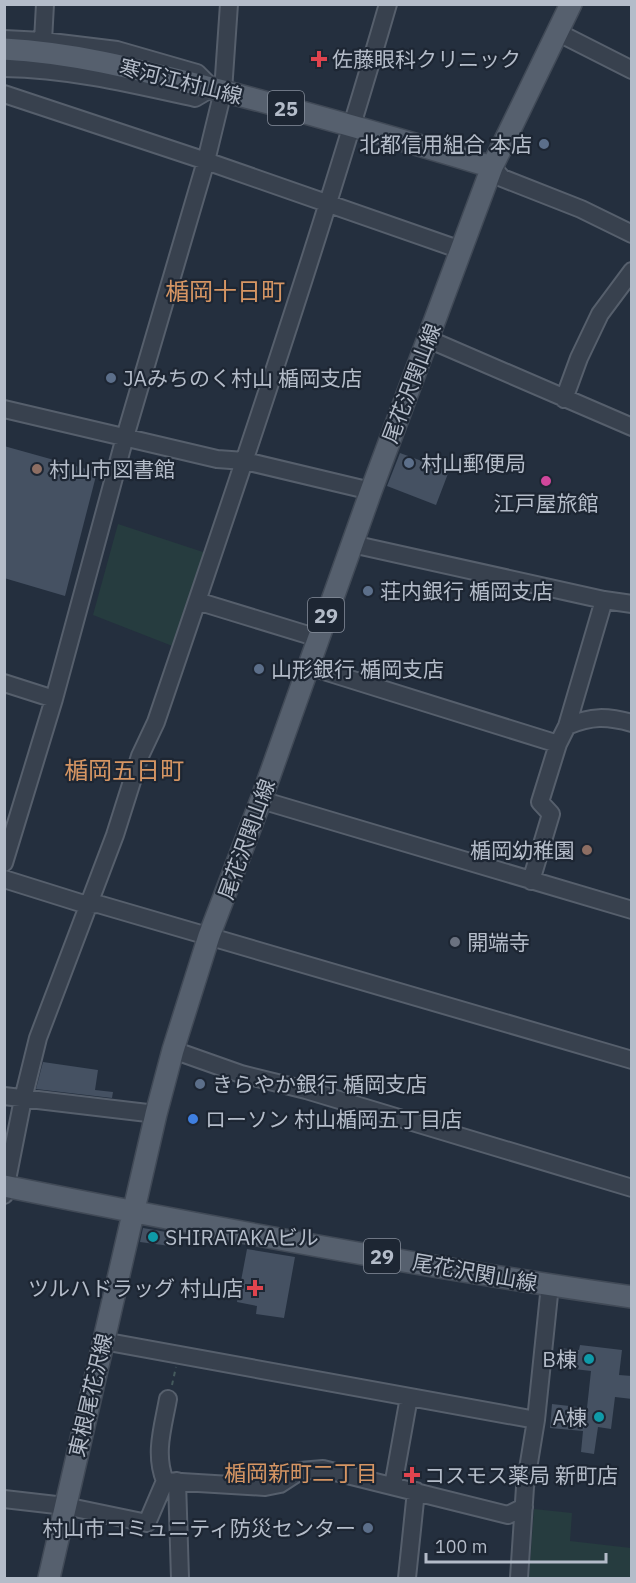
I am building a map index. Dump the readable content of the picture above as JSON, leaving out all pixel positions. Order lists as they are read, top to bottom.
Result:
{
  "streets": {
    "main road": [
      "寒河江村山線",
      "25",
      "尾花沢関山線",
      "29",
      "東根尾花沢線"
    ]
  },
  "crossings": [
    ["寒河江村山線", "尾花沢関山線"],
    ["尾花沢関山線", "東根尾花沢線"]
  ],
  "districts": ["楯岡十日町", "楯岡五日町", "楯岡新町二丁目"],
  "places": {
    "health": ["佐藤眼科クリニック", "ツルハドラッグ 村山店", "コスモス薬局 新町店"],
    "other": [
      "北都信用組合 本店",
      "JAみちのく村山 楯岡支店",
      "村山郵便局",
      "村山市図書館",
      "江戸屋旅館",
      "荘内銀行 楯岡支店",
      "山形銀行 楯岡支店",
      "楯岡幼稚園",
      "開端寺",
      "きらやか銀行 楯岡支店",
      "ローソン 村山楯岡五丁目店",
      "SHIRATAKAビル",
      "B棟",
      "A棟",
      "村山市コミュニティ防災センター"
    ]
  },
  "scale_bar": "100 m"
}
